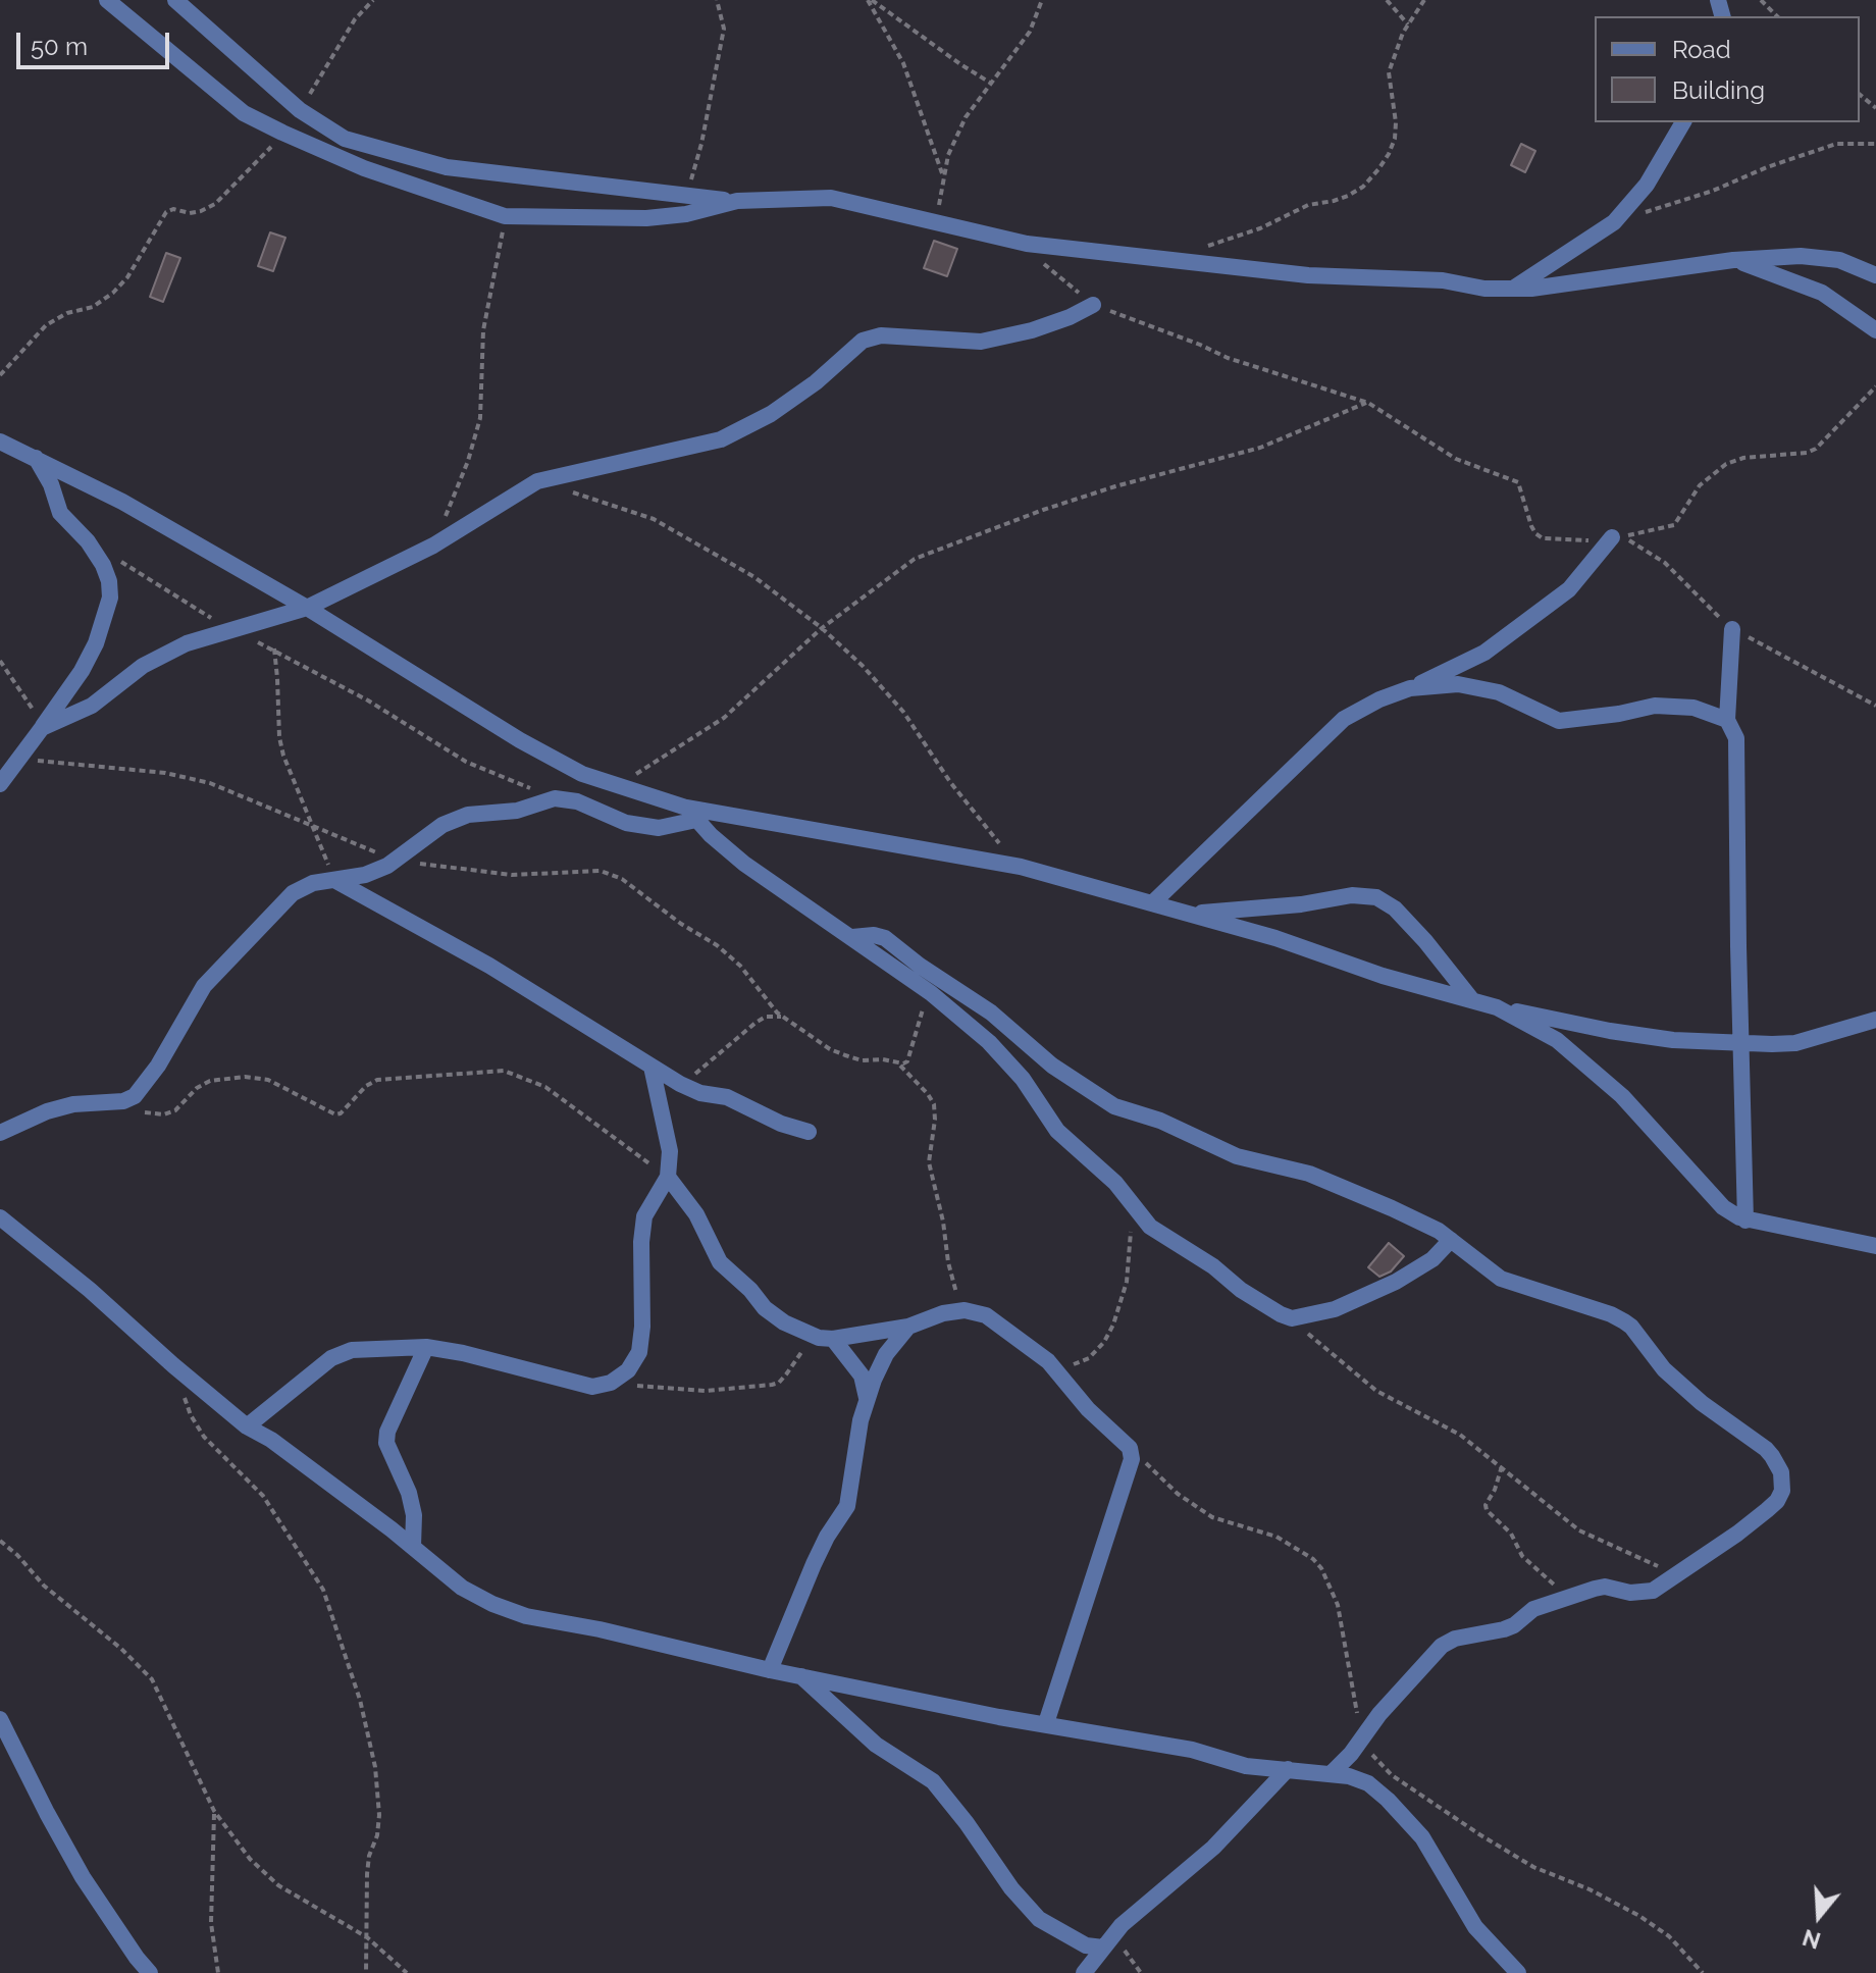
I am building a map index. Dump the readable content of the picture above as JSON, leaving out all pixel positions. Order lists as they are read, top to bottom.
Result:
{
  "legend": ["Road", "Building"],
  "scale_bar": "50 m",
  "north": "bottom"
}
